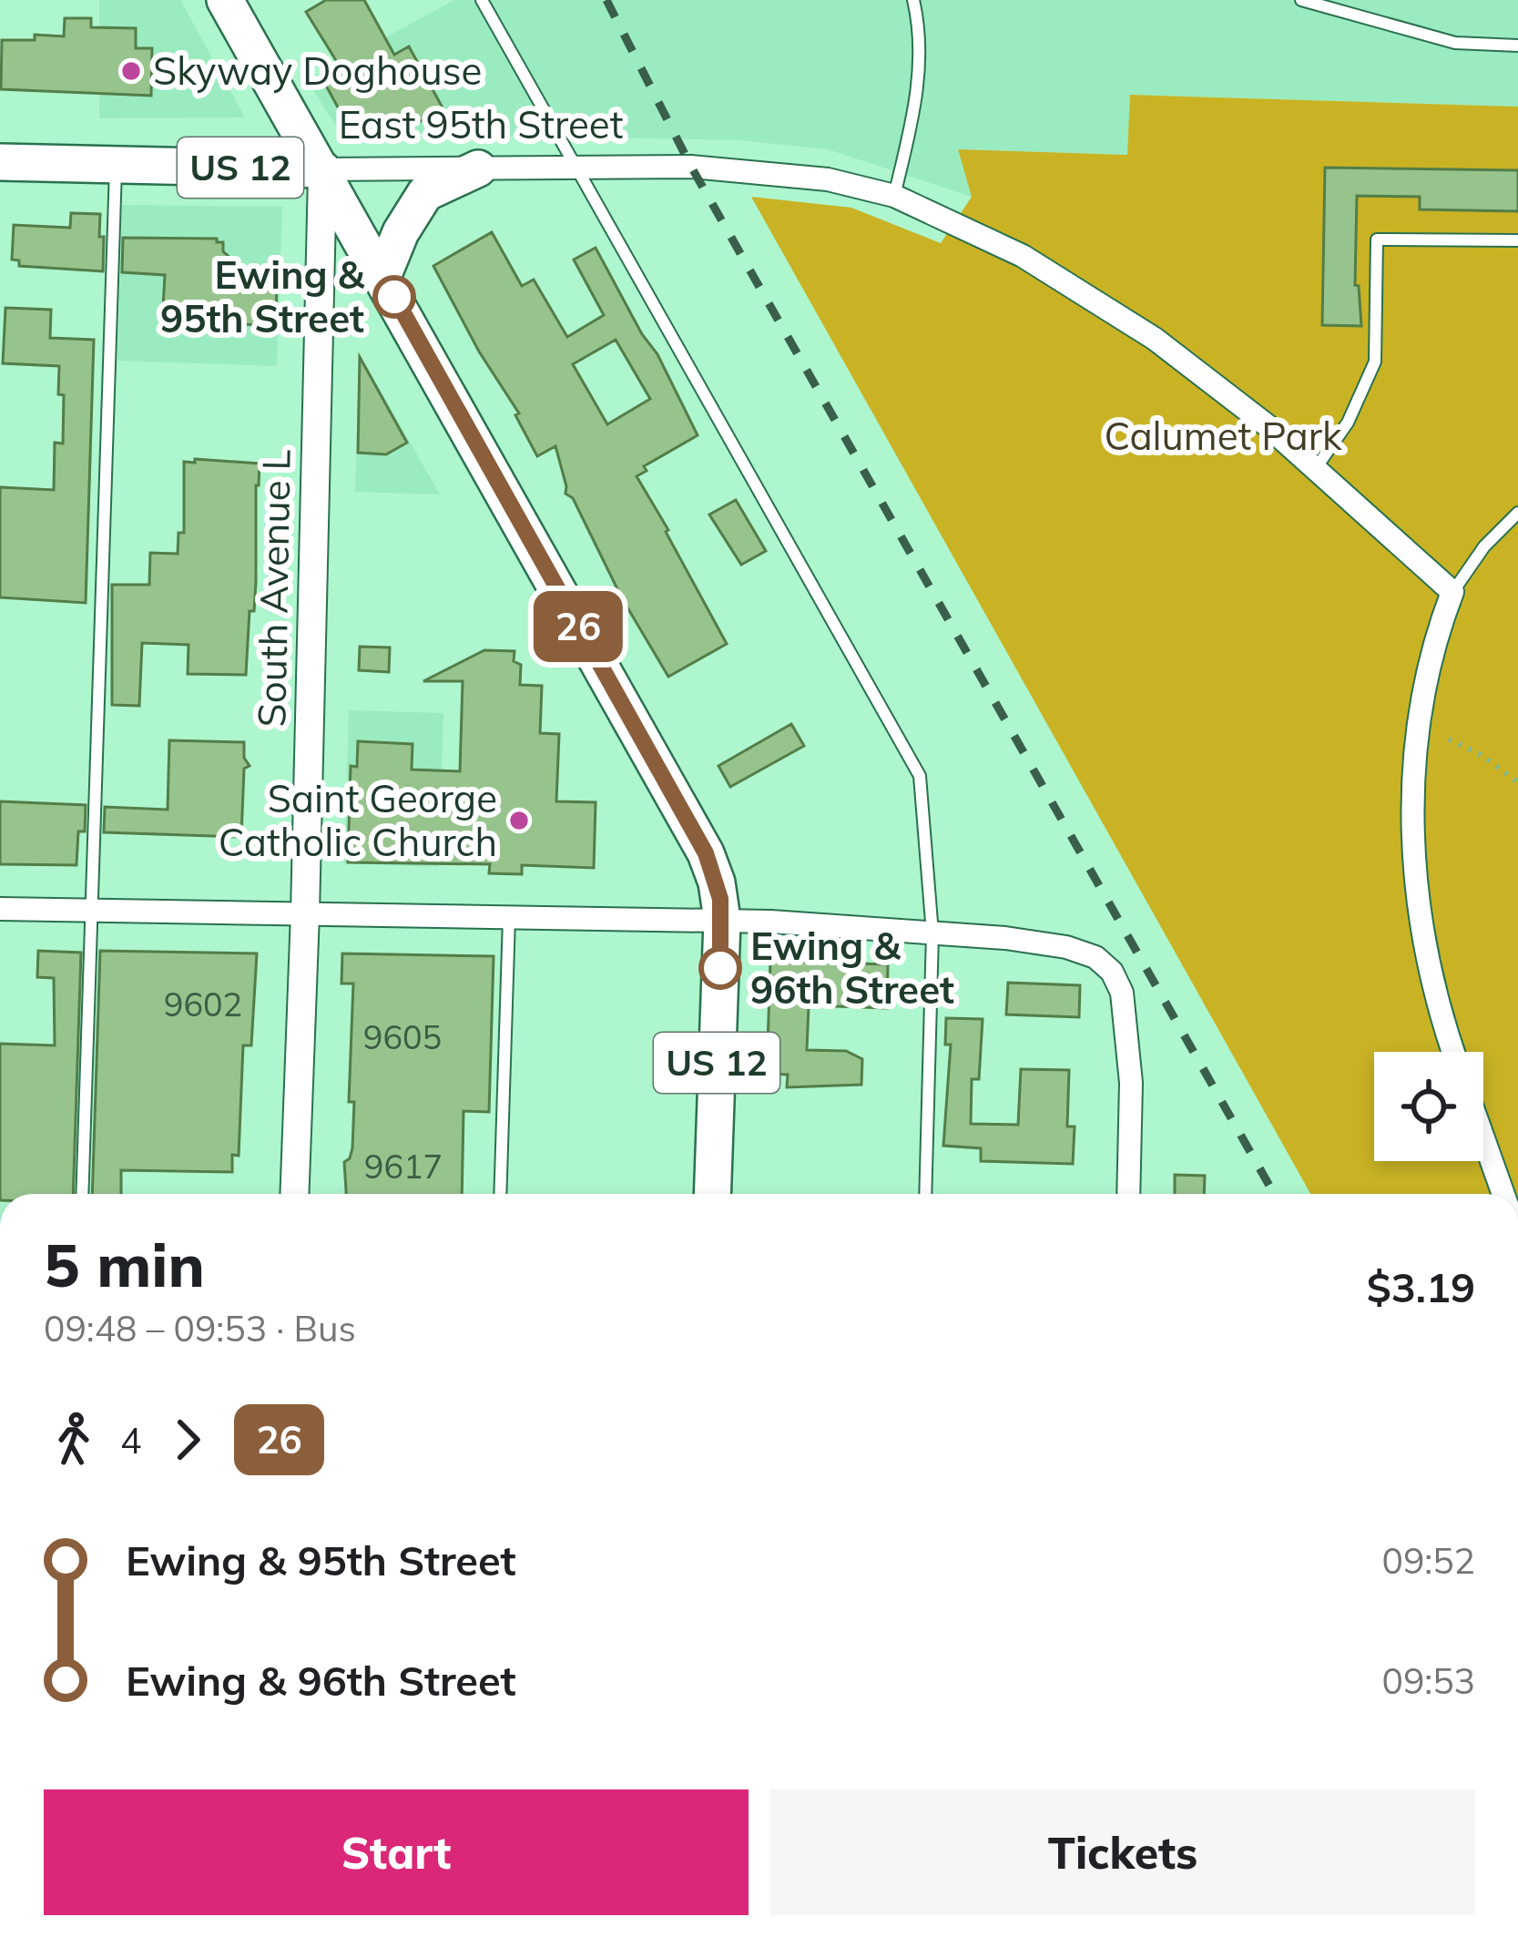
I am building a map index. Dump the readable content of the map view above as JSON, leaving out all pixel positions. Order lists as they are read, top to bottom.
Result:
{
  "streets": {
    "main road": ["East 95th Street", "US 12"],
    "street": ["South Avenue L"]
  },
  "crossings": [
    ["East 95th Street", "US 12"],
    ["East 95th Street", "South Avenue L"],
    ["US 12", "South Avenue L"]
  ],
  "parks": ["Calumet Park"],
  "places": [
    "Skyway Doghouse",
    "Ewing & 95th Street",
    "Saint George Catholic Church",
    "Ewing & 96th Street"
  ],
  "lines": ["bus line 26"],
  "house_numbers": ["9602", "9605", "9617"],
  "page": {
    "on_map": "26",
    "heading": ["5 min", "09:48 – 09:53 · Bus", "$3.19"],
    "legs": ["4", "26"],
    "list": [
      {
        "name": "Ewing & 95th Street",
        "value": "09:52"
      },
      {
        "name": "Ewing & 96th Street",
        "value": "09:53"
      }
    ],
    "buttons": ["Start", "Tickets"]
  }
}
